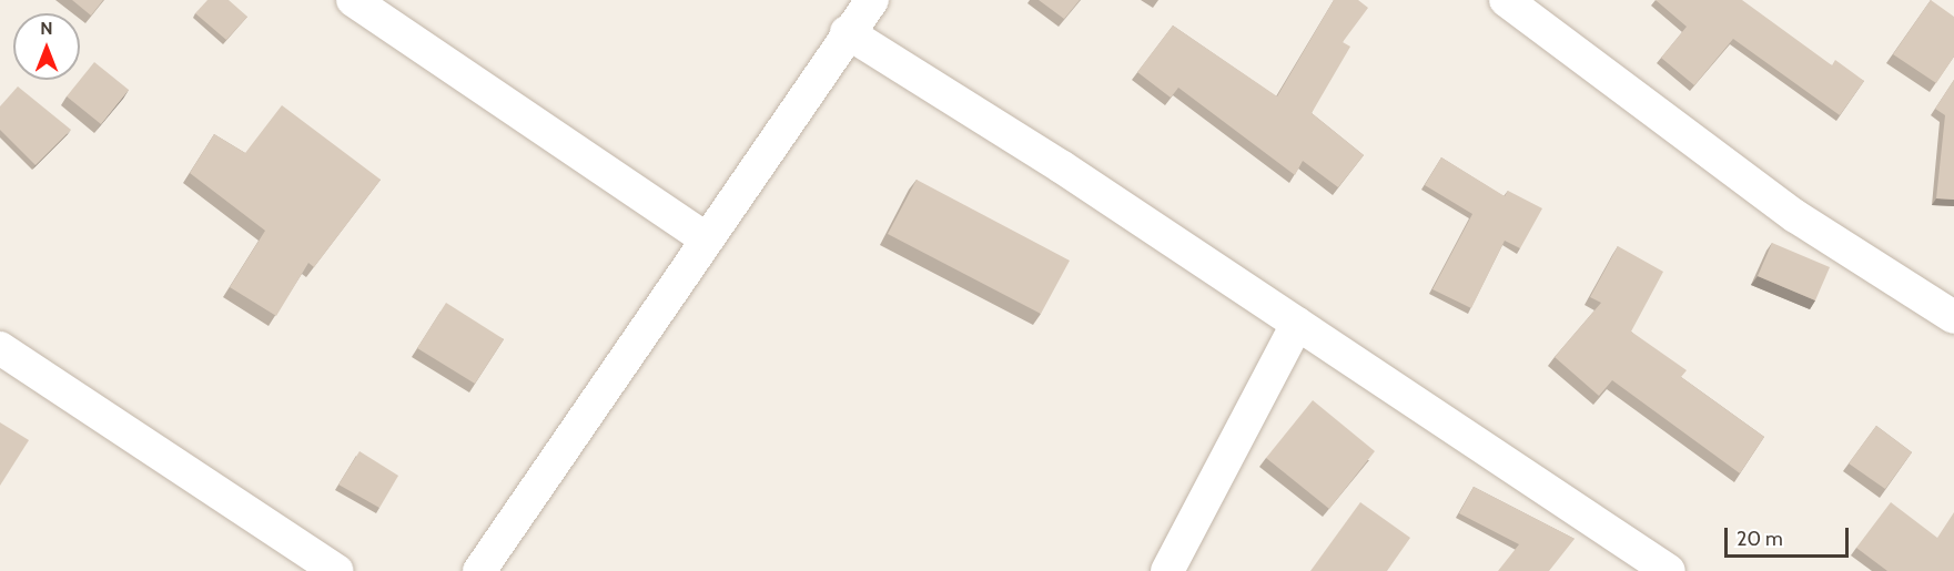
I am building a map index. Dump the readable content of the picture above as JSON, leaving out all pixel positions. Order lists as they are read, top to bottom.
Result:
{
  "scale_bar": "20 m",
  "north": "top"
}
